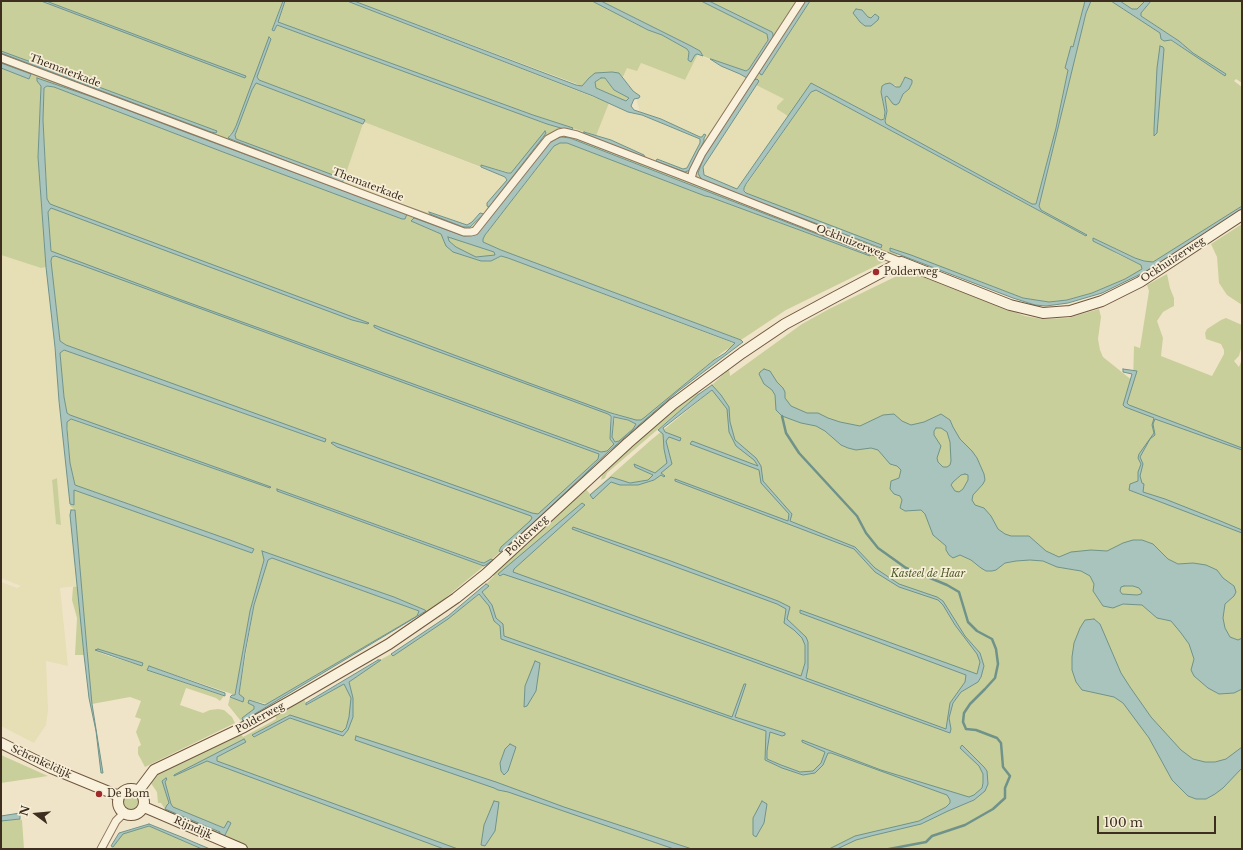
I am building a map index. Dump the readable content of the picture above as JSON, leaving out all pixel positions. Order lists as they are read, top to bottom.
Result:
{
  "streets": {
    "street": [
      "Thematerkade",
      "Ockhuizerweg",
      "Polderweg",
      "Schenkeldijk",
      "Rijndijk"
    ]
  },
  "crossings": [
    ["Thematerkade", "Ockhuizerweg"],
    ["Ockhuizerweg", "Polderweg"],
    ["Polderweg", "Schenkeldijk"],
    ["Polderweg", "Rijndijk"],
    ["Schenkeldijk", "Rijndijk"]
  ],
  "parks": ["Kasteel de Haar"],
  "places": ["Polderweg", "De Bom"],
  "scale_bar": "100 m",
  "north": "left"
}
